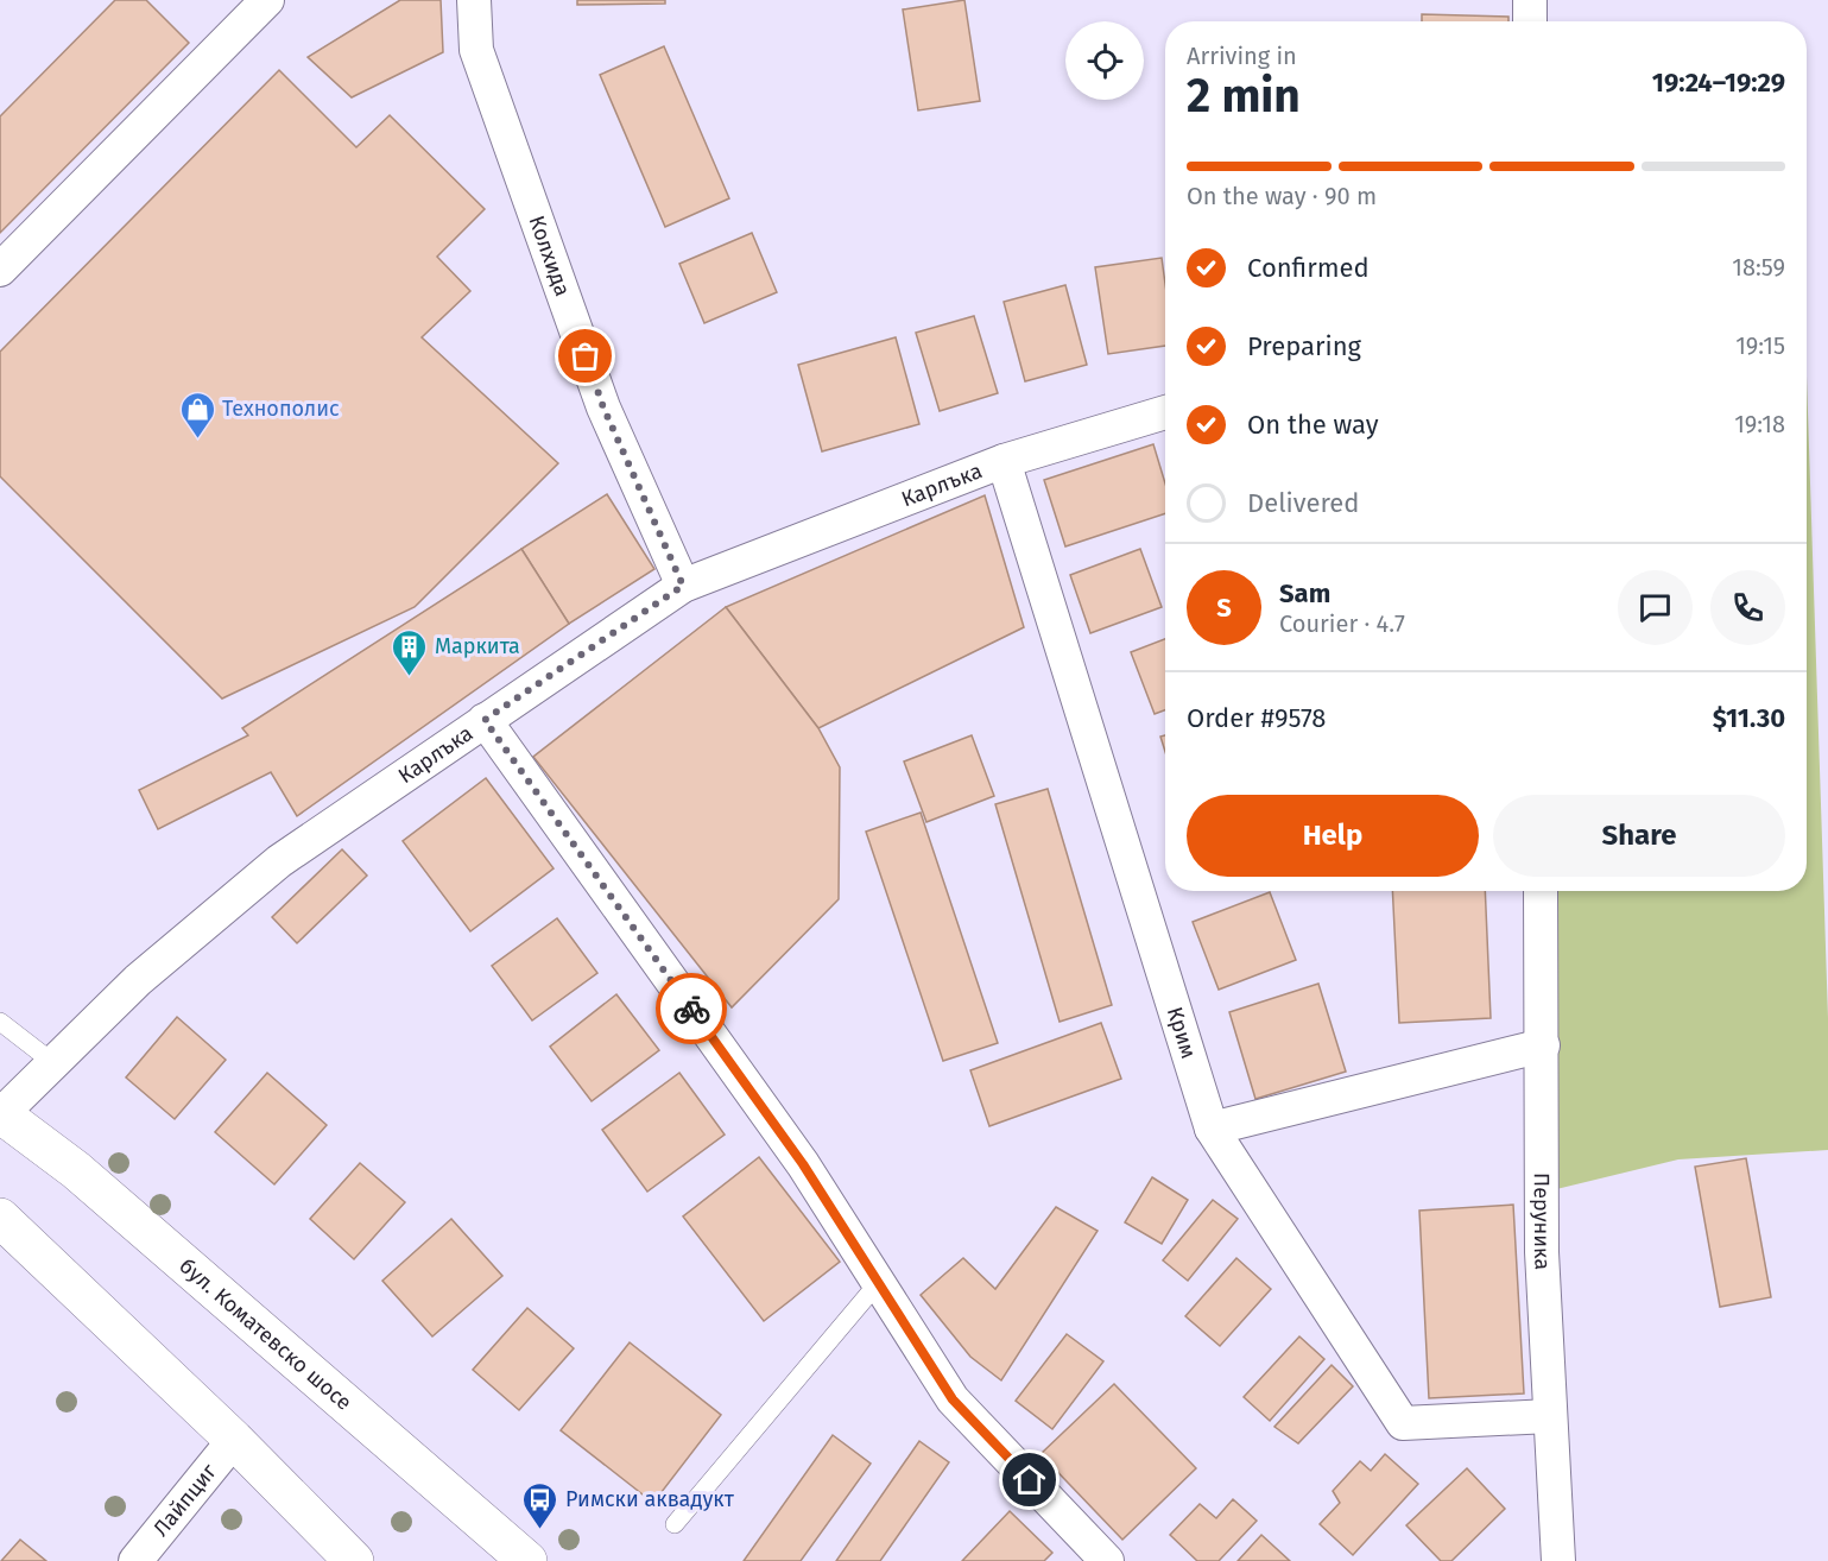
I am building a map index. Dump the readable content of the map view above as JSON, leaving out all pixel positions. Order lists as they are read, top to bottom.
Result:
{
  "streets": {
    "main road": ["бул. Коматевско шосе"],
    "street": [
      "Колхида",
      "Карлъка",
      "Крим",
      "Перуника",
      "Лайпциг"
    ]
  },
  "crossings": [
    ["Колхида", "Карлъка"],
    ["Карлъка", "Крим"],
    ["Карлъка", "бул. Коматевско шосе"],
    ["Крим", "Перуника"]
  ],
  "places": {
    "shop": ["Технополис"],
    "building": ["Маркита"],
    "bus stop": ["Римски аквадукт"]
  },
  "page": {
    "heading": ["2 min", "Arriving in", "19:24–19:29"],
    "panel": [
      "Sam",
      "Courier · 4.7",
      "Order #9578",
      "$11.30"
    ],
    "bar": "On the way · 90 m",
    "list": [
      ["Confirmed", "18:59"],
      ["Preparing", "19:15"],
      ["On the way", "19:18"],
      "Delivered"
    ],
    "round": "S",
    "buttons": ["Help", "Share"]
  }
}
